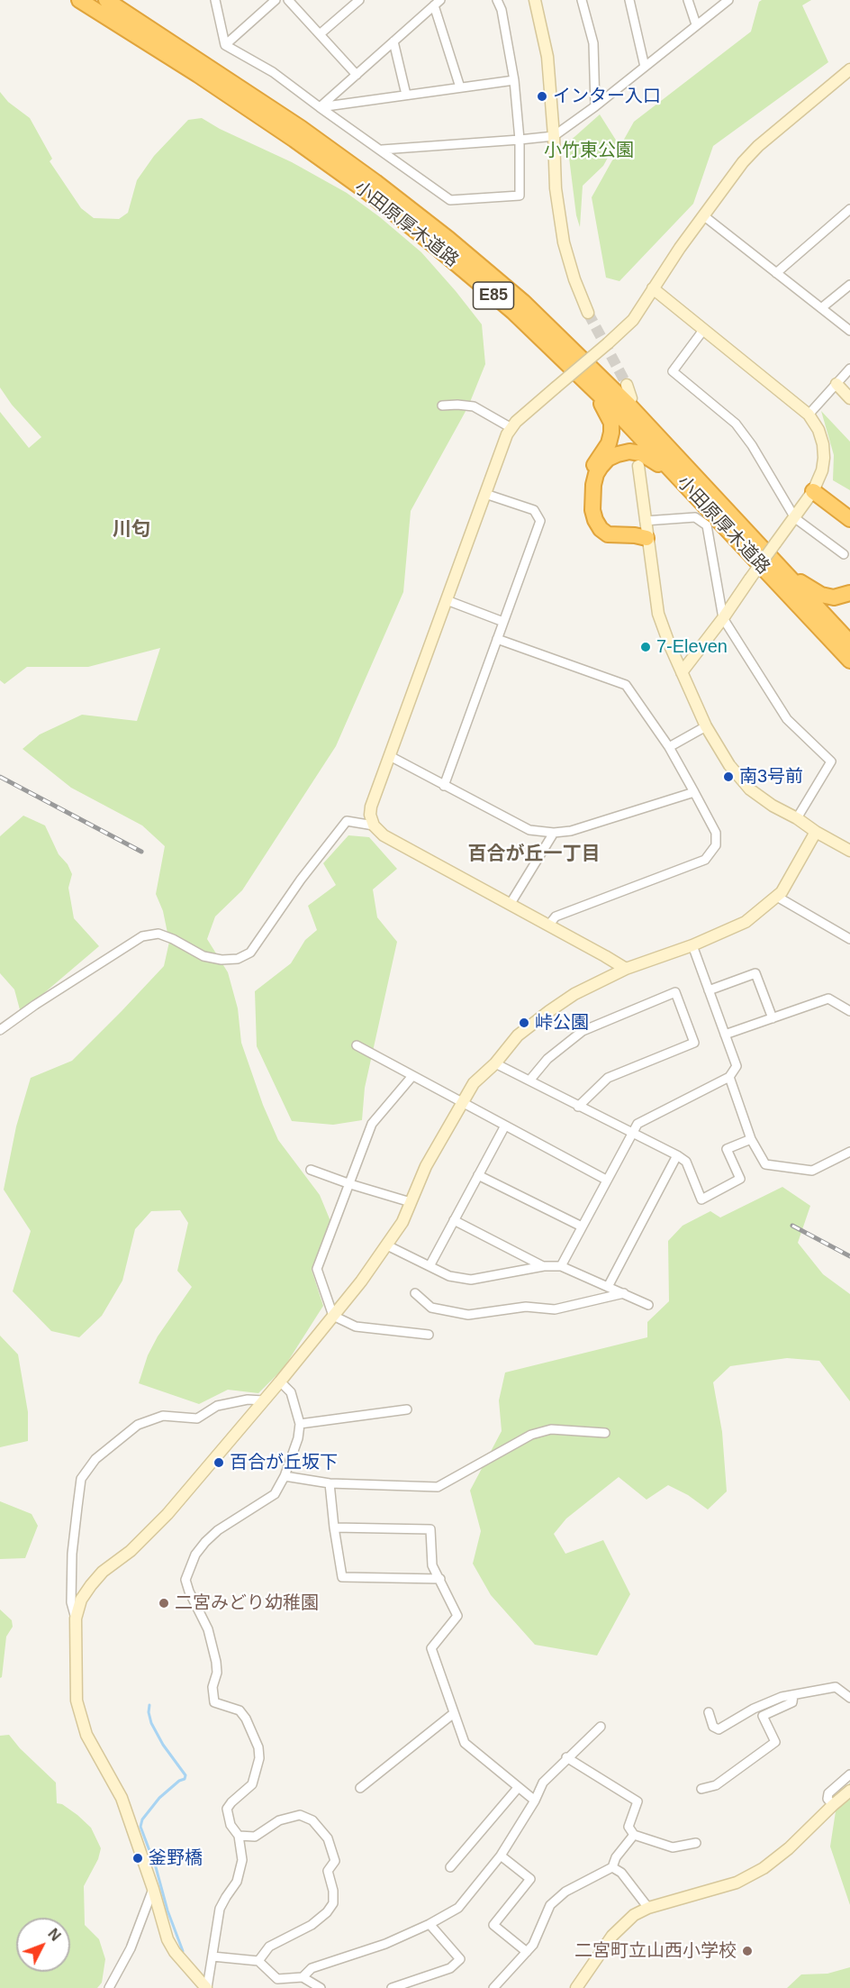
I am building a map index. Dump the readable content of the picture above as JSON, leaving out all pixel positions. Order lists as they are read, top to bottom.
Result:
{
  "streets": {
    "highway": ["小田原厚木道路", "E85"]
  },
  "districts": ["川匂", "百合が丘一丁目"],
  "parks": ["小竹東公園"],
  "places": [
    "インター入口",
    "7-Eleven",
    "南3号前",
    "峠公園",
    "百合が丘坂下",
    "二宮みどり幼稚園",
    "釜野橋",
    "二宮町立山西小学校"
  ],
  "north": "top right"
}
